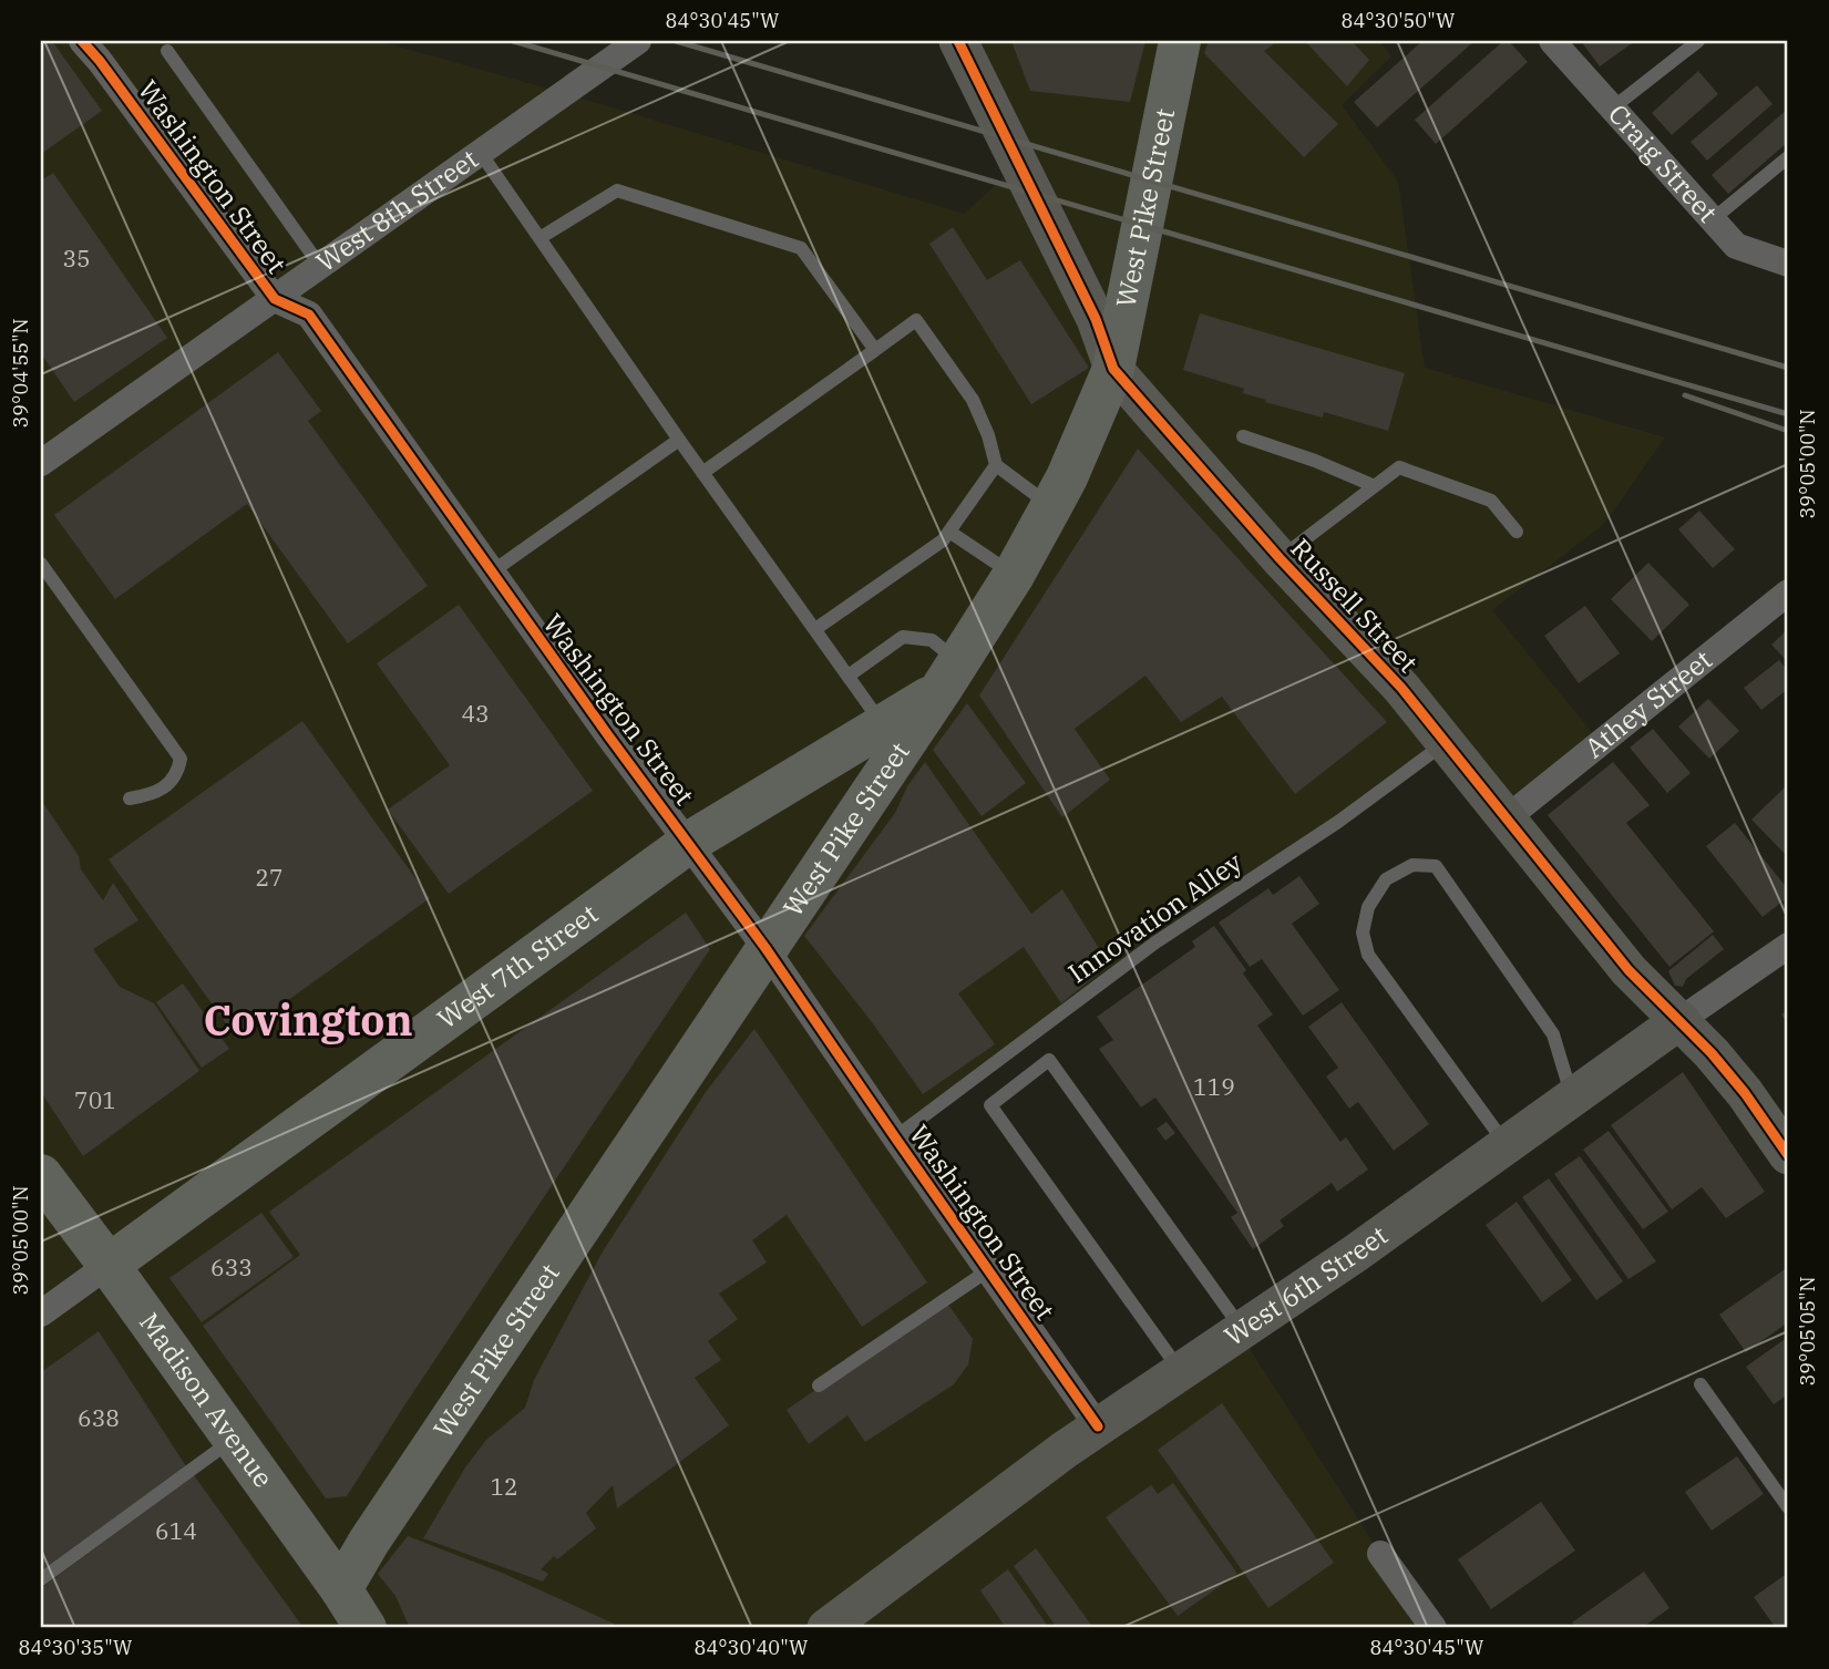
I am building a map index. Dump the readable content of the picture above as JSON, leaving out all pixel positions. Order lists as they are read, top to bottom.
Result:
{
  "streets": {
    "main road": ["West Pike Street", "West 7th Street", "Madison Avenue"],
    "street": [
      "Craig Street",
      "Washington Street",
      "West 8th Street",
      "Russell Street",
      "Athey Street",
      "West 6th Street"
    ],
    "lane": ["Innovation Alley"]
  },
  "crossings": [
    ["Washington Street", "West Pike Street"],
    ["Washington Street", "West 8th Street"],
    ["Washington Street", "Innovation Alley"],
    ["Washington Street", "West 7th Street"],
    ["Washington Street", "West 6th Street"],
    ["West Pike Street", "Russell Street"],
    ["West Pike Street", "West 7th Street"],
    ["West Pike Street", "Madison Avenue"],
    ["Russell Street", "Athey Street"],
    ["Russell Street", "Innovation Alley"],
    ["Russell Street", "West 6th Street"],
    ["West 7th Street", "Madison Avenue"]
  ],
  "districts": ["Covington"],
  "house_numbers": [
    "35",
    "43",
    "27",
    "119",
    "701",
    "633",
    "638",
    "12",
    "614"
  ],
  "coordinates": [
    "84°30'45\"W",
    "84°30'50\"W",
    "39°04'55\"N",
    "39°05'00\"N",
    "39°05'05\"N",
    "84°30'35\"W",
    "84°30'40\"W"
  ]
}
